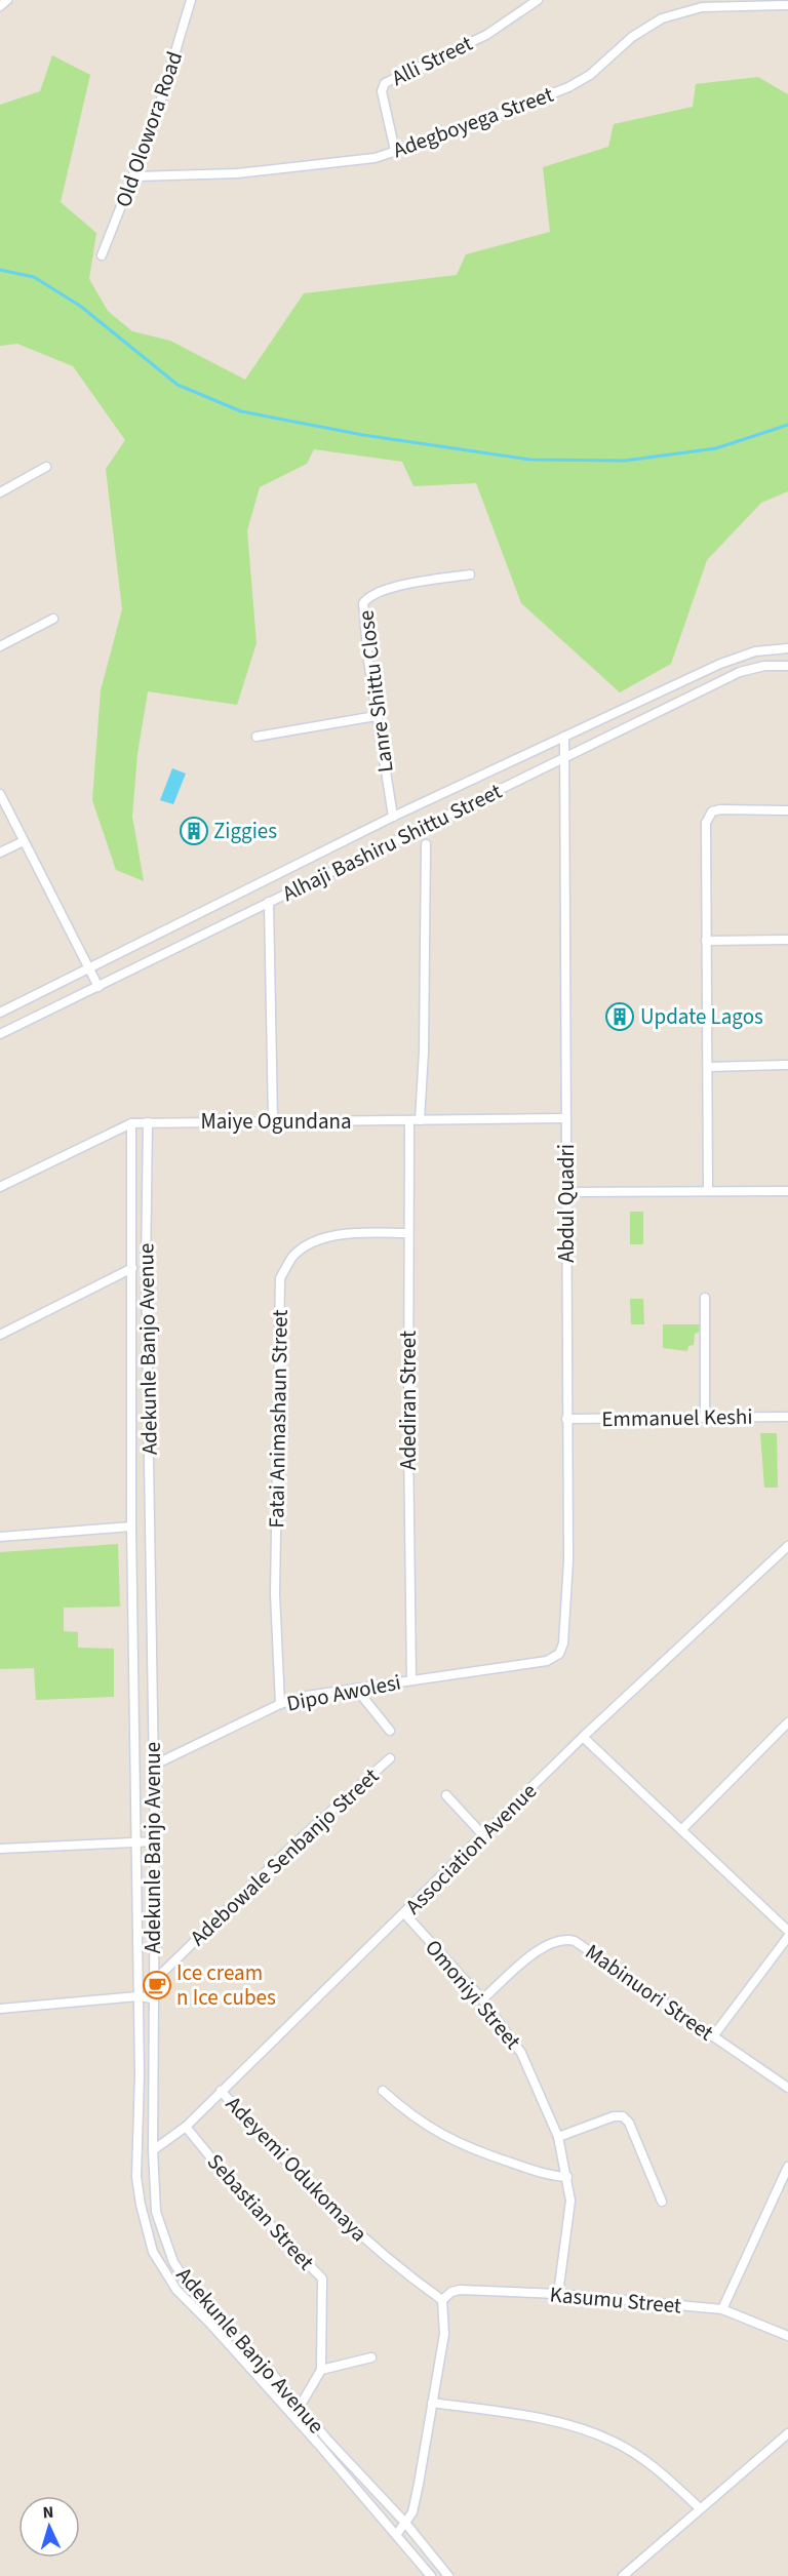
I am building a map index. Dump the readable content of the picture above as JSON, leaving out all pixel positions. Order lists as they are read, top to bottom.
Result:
{
  "streets": {
    "street": [
      "Alli Street",
      "Adegboyega Street",
      "Old Olowora Road",
      "Lanre Shittu Close",
      "Alhaji Bashiru Shittu Street",
      "Maiye Ogundana",
      "Abdul Quadri",
      "Adekunle Banjo Avenue",
      "Adediran Street",
      "Emmanuel Keshi",
      "Fatai Animashaun Street",
      "Dipo Awolesi",
      "Association Avenue",
      "Adebowale Senbanjo Street",
      "Mabinuori Street",
      "Omoniyi Street",
      "Adeyemi Odukomaya",
      "Sebastian Street",
      "Kasumu Street"
    ]
  },
  "crossings": [
    ["Alli Street", "Adegboyega Street"],
    ["Adegboyega Street", "Old Olowora Road"],
    ["Lanre Shittu Close", "Alhaji Bashiru Shittu Street"],
    ["Alhaji Bashiru Shittu Street", "Abdul Quadri"],
    ["Maiye Ogundana", "Abdul Quadri"],
    ["Maiye Ogundana", "Adekunle Banjo Avenue"],
    ["Maiye Ogundana", "Adediran Street"],
    ["Abdul Quadri", "Emmanuel Keshi"],
    ["Abdul Quadri", "Dipo Awolesi"],
    ["Adekunle Banjo Avenue", "Dipo Awolesi"],
    ["Adekunle Banjo Avenue", "Association Avenue"],
    ["Adekunle Banjo Avenue", "Adebowale Senbanjo Street"],
    ["Adekunle Banjo Avenue", "Sebastian Street"],
    ["Adediran Street", "Fatai Animashaun Street"],
    ["Adediran Street", "Dipo Awolesi"],
    ["Fatai Animashaun Street", "Dipo Awolesi"],
    ["Association Avenue", "Omoniyi Street"],
    ["Association Avenue", "Adeyemi Odukomaya"],
    ["Association Avenue", "Sebastian Street"],
    ["Mabinuori Street", "Omoniyi Street"],
    ["Omoniyi Street", "Kasumu Street"],
    ["Adeyemi Odukomaya", "Kasumu Street"]
  ],
  "places": {
    "building": ["Ziggies", "Update Lagos"],
    "cafe": ["Ice cream n Ice cubes"]
  },
  "north": "top"
}
